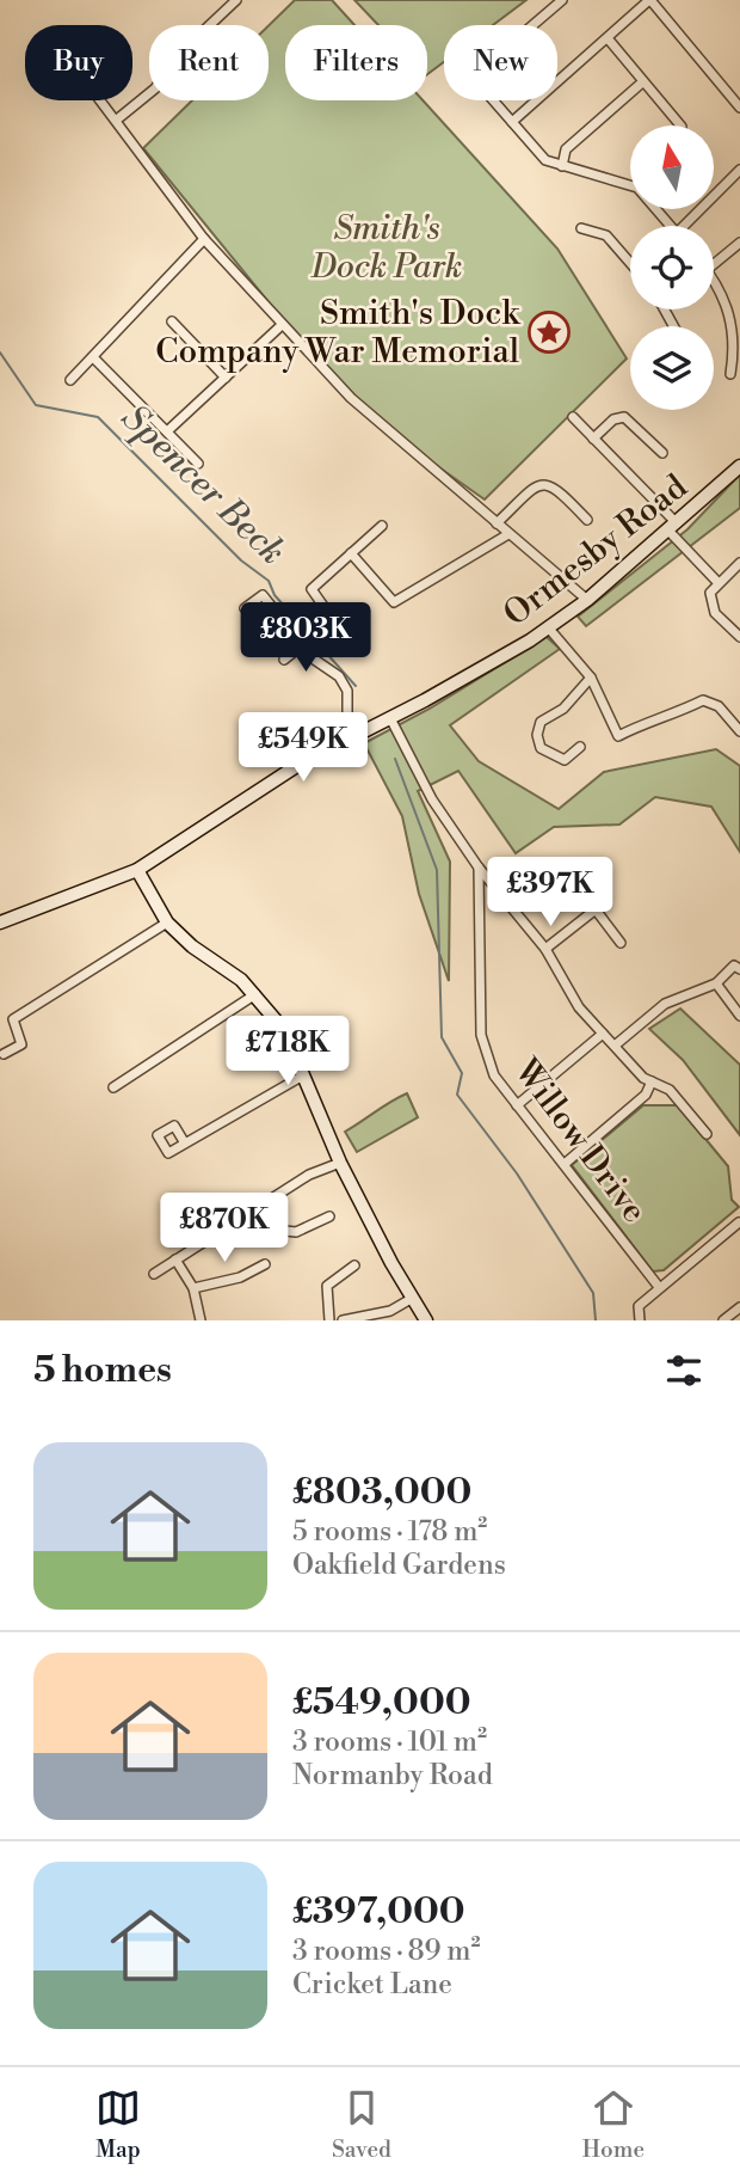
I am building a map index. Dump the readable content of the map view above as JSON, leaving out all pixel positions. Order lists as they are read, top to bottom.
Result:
{
  "streets": {
    "main road": ["Ormesby Road"],
    "street": ["Willow Drive"]
  },
  "water": ["Spencer Beck"],
  "parks": ["Smith's Dock Park"],
  "places": {
    "place": ["Smith's Dock Company War Memorial"]
  },
  "north": "top",
  "page": {
    "chip": [
      "Buy",
      "Rent",
      "Filters",
      "New"
    ],
    "price": [
      "£803K",
      "£549K",
      "£397K",
      "£718K",
      "£870K"
    ],
    "heading": "5 homes",
    "list": [
      {
        "name": "£803,000",
        "note": "5 rooms · 178 m² · Oakfield Gardens"
      },
      {
        "name": "£549,000",
        "note": "3 rooms · 101 m² · Normanby Road"
      },
      {
        "name": "£397,000",
        "note": "3 rooms · 89 m² · Cricket Lane"
      }
    ],
    "tabs": ["Map", "Saved", "Home"]
  }
}
